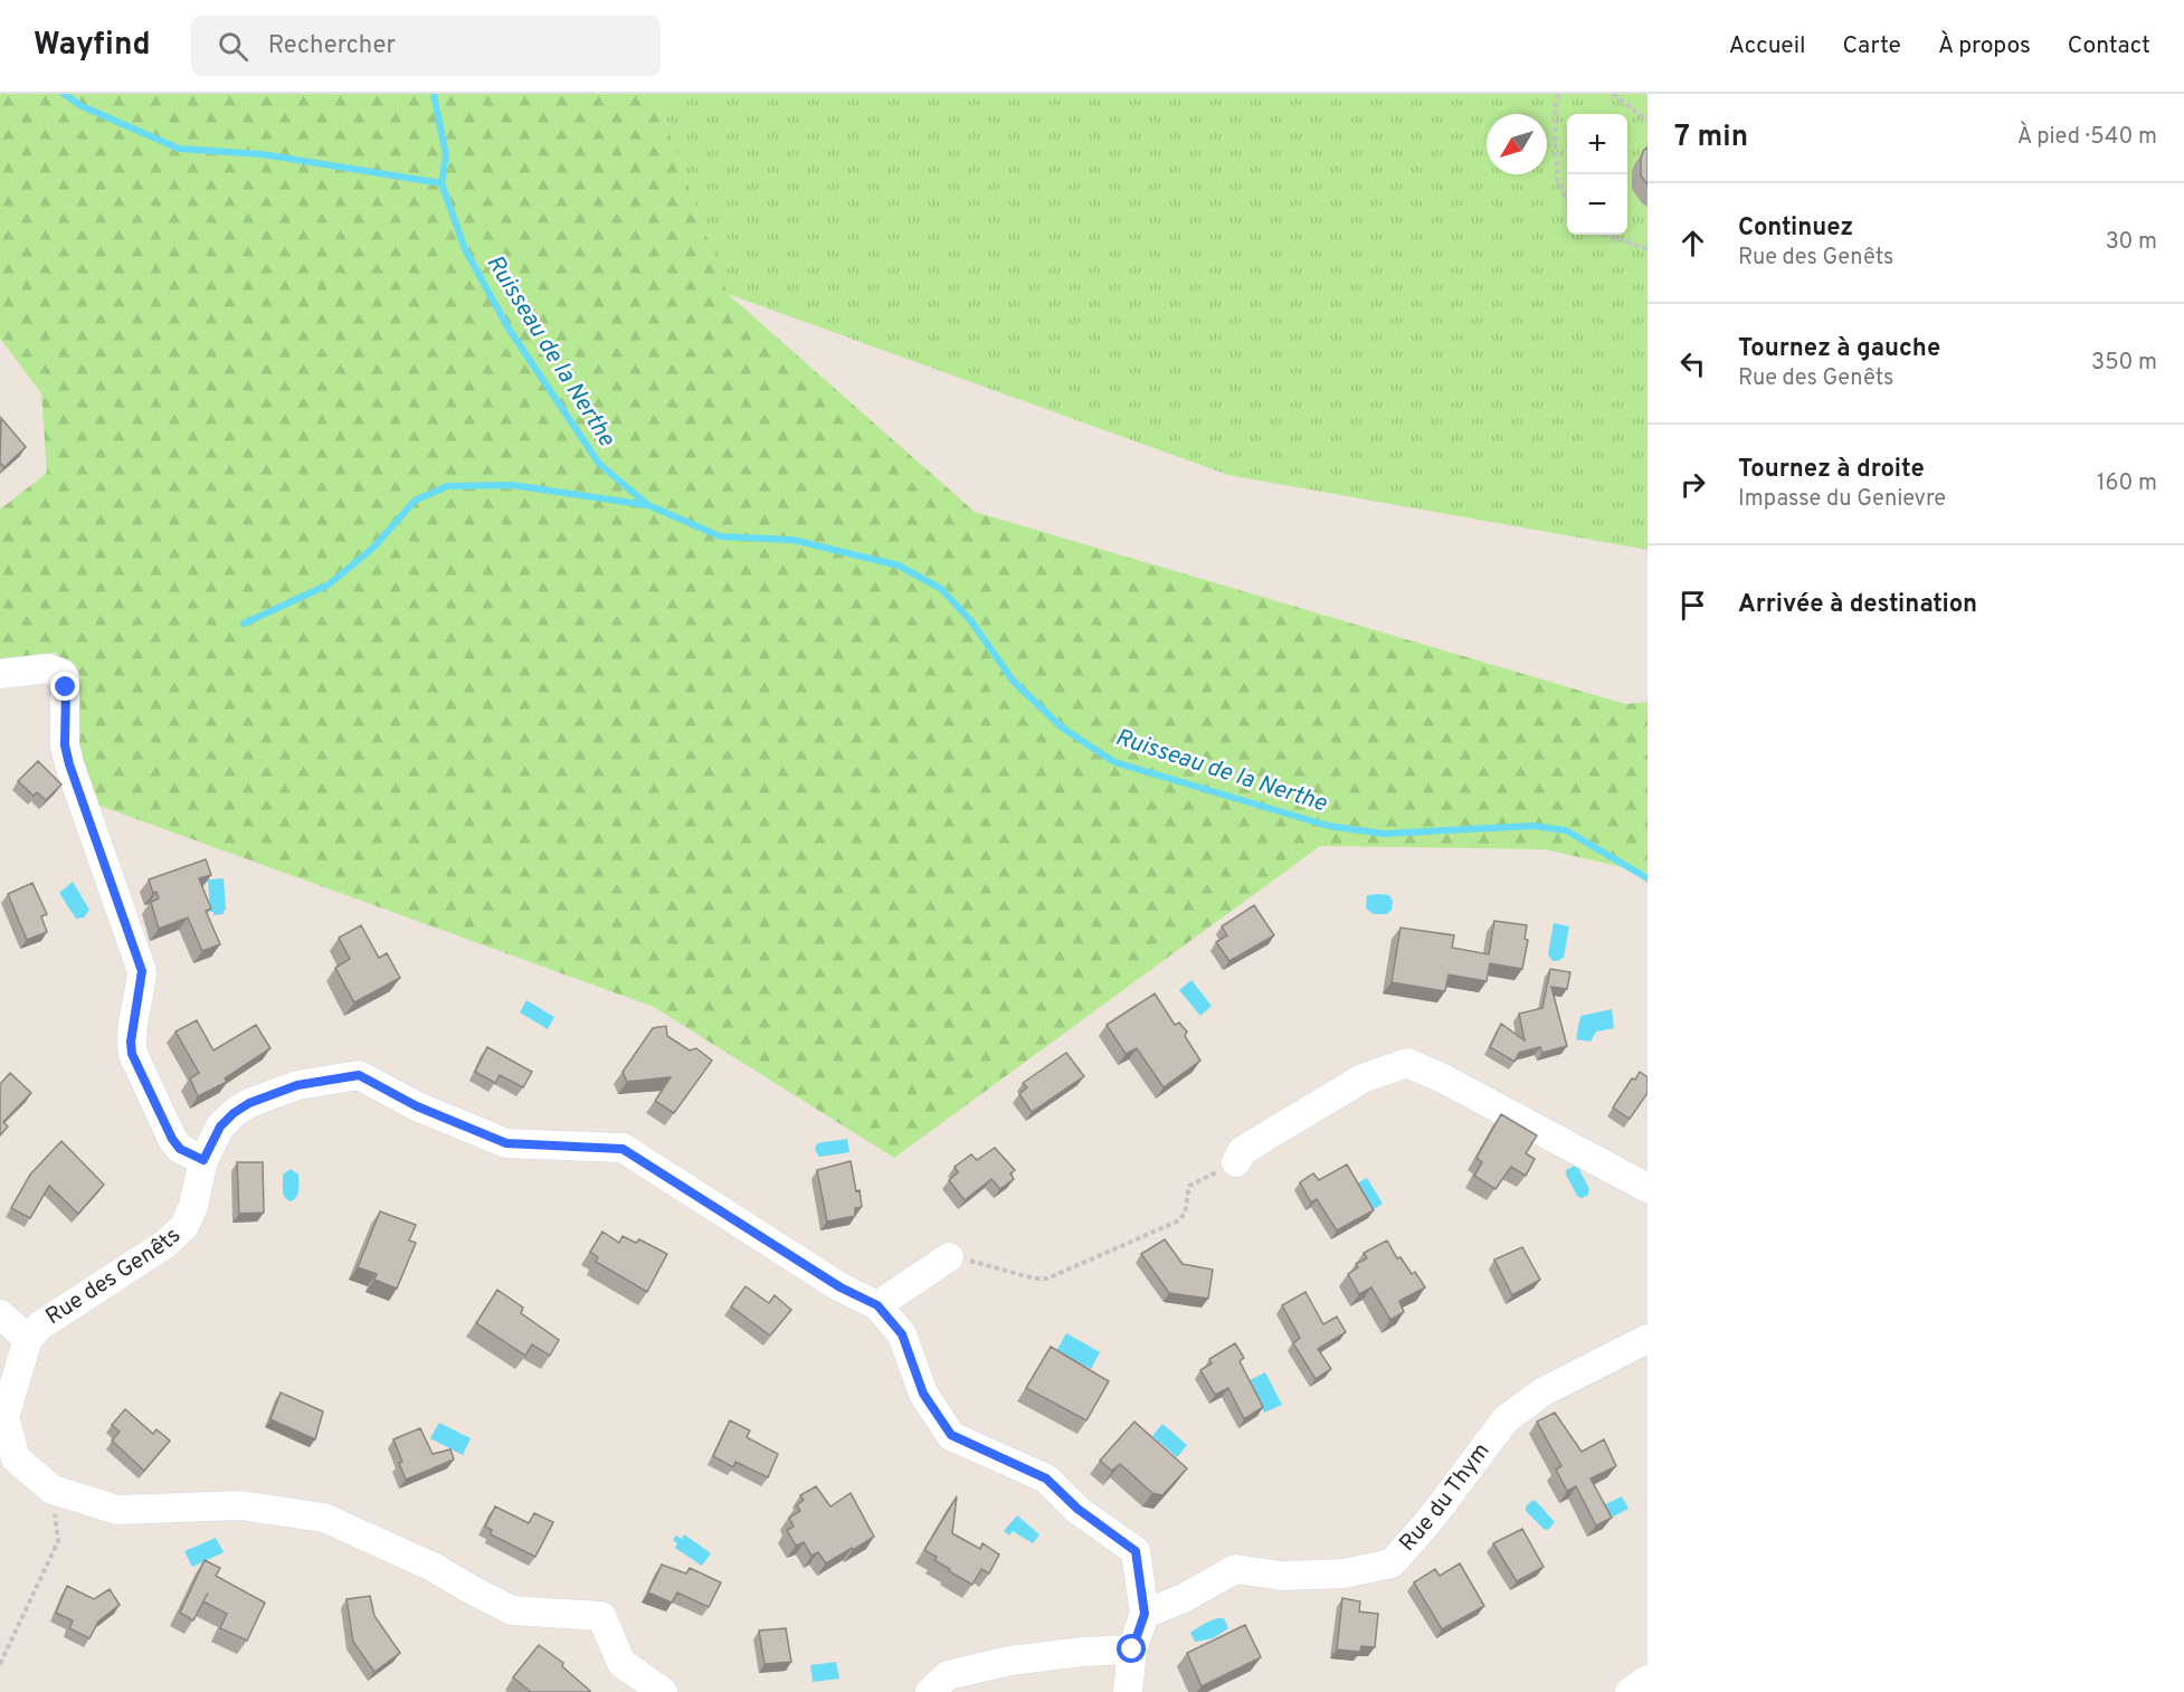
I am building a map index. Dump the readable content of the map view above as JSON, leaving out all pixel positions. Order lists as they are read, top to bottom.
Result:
{
  "streets": {
    "street": ["Rue des Genêts", "Rue du Thym"]
  },
  "crossings": [
    ["Rue des Genêts", "Rue du Thym"]
  ],
  "water": ["Ruisseau de la Nerthe"],
  "north": "bottom left",
  "page": {
    "header": "Wayfind",
    "search": "Rechercher",
    "nav": [
      "Accueil",
      "Carte",
      "À propos",
      "Contact"
    ],
    "heading": ["7 min", "À pied · 540 m"],
    "map_buttons": ["+", "−"],
    "list": [
      ["Continuez", "Rue des Genêts", "30 m"],
      ["Tournez à gauche", "Rue des Genêts", "350 m"],
      ["Tournez à droite", "Impasse du Genievre", "160 m"],
      "Arrivée à destination"
    ]
  }
}
